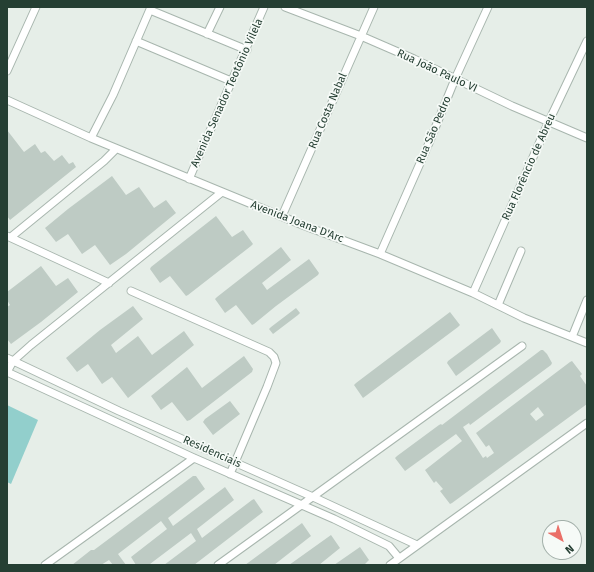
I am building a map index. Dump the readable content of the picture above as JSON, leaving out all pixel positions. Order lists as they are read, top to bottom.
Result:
{
  "streets": {
    "street": [
      "Rua João Paulo VI",
      "Avenida Senador Teotônio Vilela",
      "Rua Costa Nabal",
      "Rua São Pedro",
      "Rua Florêncio de Abreu",
      "Avenida Joana D'Arc",
      "Residenciais"
    ]
  },
  "crossings": [
    ["Rua João Paulo VI", "Rua Costa Nabal"],
    ["Rua João Paulo VI", "Rua São Pedro"],
    ["Rua João Paulo VI", "Rua Florêncio de Abreu"],
    ["Avenida Senador Teotônio Vilela", "Avenida Joana D'Arc"],
    ["Rua Costa Nabal", "Avenida Joana D'Arc"],
    ["Rua São Pedro", "Avenida Joana D'Arc"],
    ["Rua Florêncio de Abreu", "Avenida Joana D'Arc"]
  ],
  "north": "bottom right"
}
